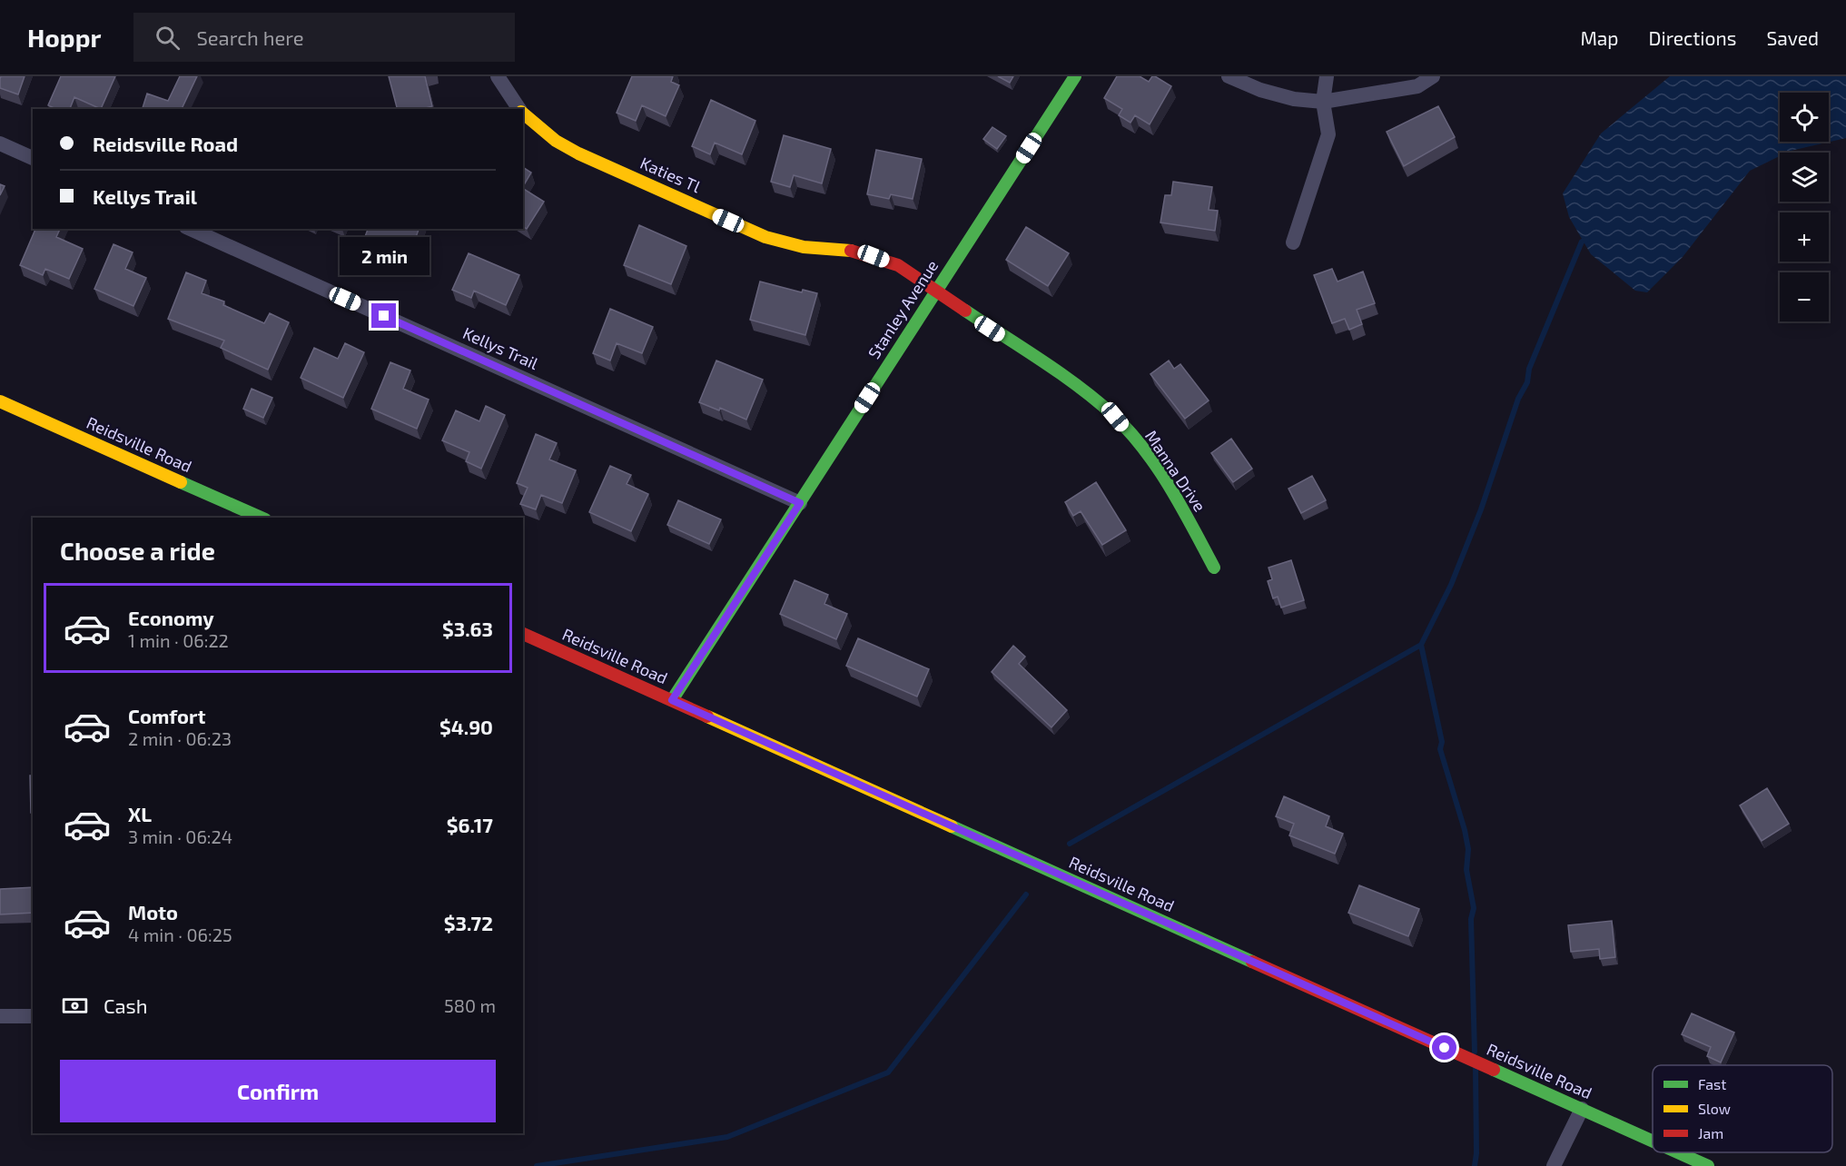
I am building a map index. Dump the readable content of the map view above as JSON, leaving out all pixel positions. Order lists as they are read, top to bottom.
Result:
{
  "streets": {
    "main road": [
      "Katies Tl",
      "Stanley Avenue",
      "Reidsville Road",
      "Manna Drive"
    ],
    "street": ["Kellys Trail"]
  },
  "crossings": [
    ["Katies Tl", "Stanley Avenue"],
    ["Katies Tl", "Manna Drive"],
    ["Stanley Avenue", "Kellys Trail"],
    ["Stanley Avenue", "Reidsville Road"],
    ["Stanley Avenue", "Manna Drive"]
  ],
  "legend": ["Fast", "Slow", "Jam"],
  "page": {
    "header": "Hoppr",
    "search": "Search here",
    "nav": ["Map", "Directions", "Saved"],
    "map_buttons": ["+", "−"],
    "banner": ["Reidsville Road", "Kellys Trail"],
    "bubble": "2 min",
    "heading": "Choose a ride",
    "list": [
      {
        "name": "Economy",
        "note": "1 min · 06:22",
        "value": "$3.63"
      },
      {
        "name": "Comfort",
        "note": "2 min · 06:23",
        "value": "$4.90"
      },
      {
        "name": "XL",
        "note": "3 min · 06:24",
        "value": "$6.17"
      },
      {
        "name": "Moto",
        "note": "4 min · 06:25",
        "value": "$3.72"
      }
    ],
    "pay": ["Cash", "580 m"],
    "buttons": "Confirm"
  }
}
